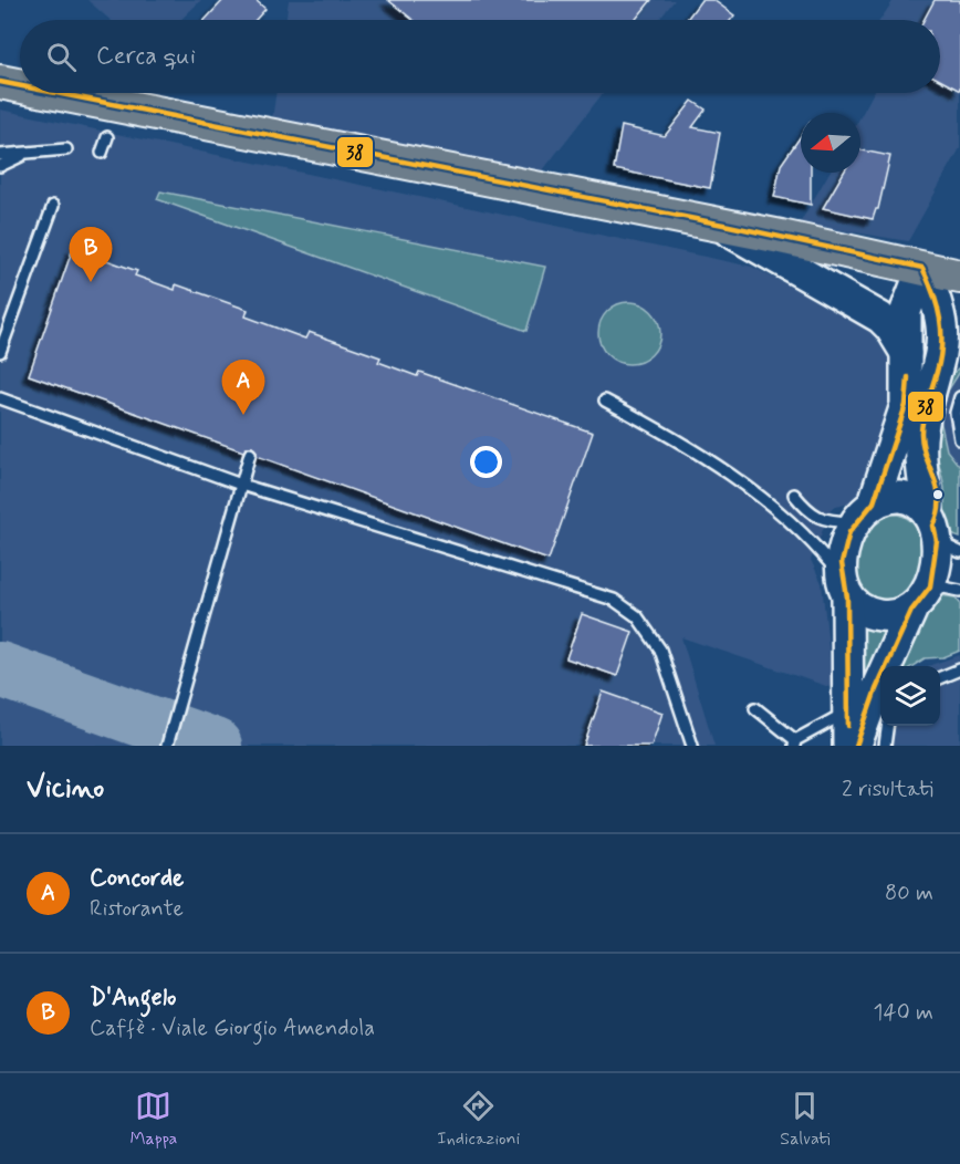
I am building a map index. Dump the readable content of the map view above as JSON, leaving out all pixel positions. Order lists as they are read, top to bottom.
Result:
{
  "lines": ["transit line 38"],
  "north": "left",
  "page": {
    "search": "Cerca qui",
    "pins": ["B", "A"],
    "heading": ["Vicino", "2 risultati"],
    "list": [
      {
        "mark": "A",
        "name": "Concorde",
        "note": "Ristorante",
        "value": "80 m"
      },
      {
        "mark": "B",
        "name": "D'Angelo",
        "note": "Caffè · Viale Giorgio Amendola",
        "value": "140 m"
      }
    ],
    "nav": ["Mappa", "Indicazioni", "Salvati"]
  }
}
